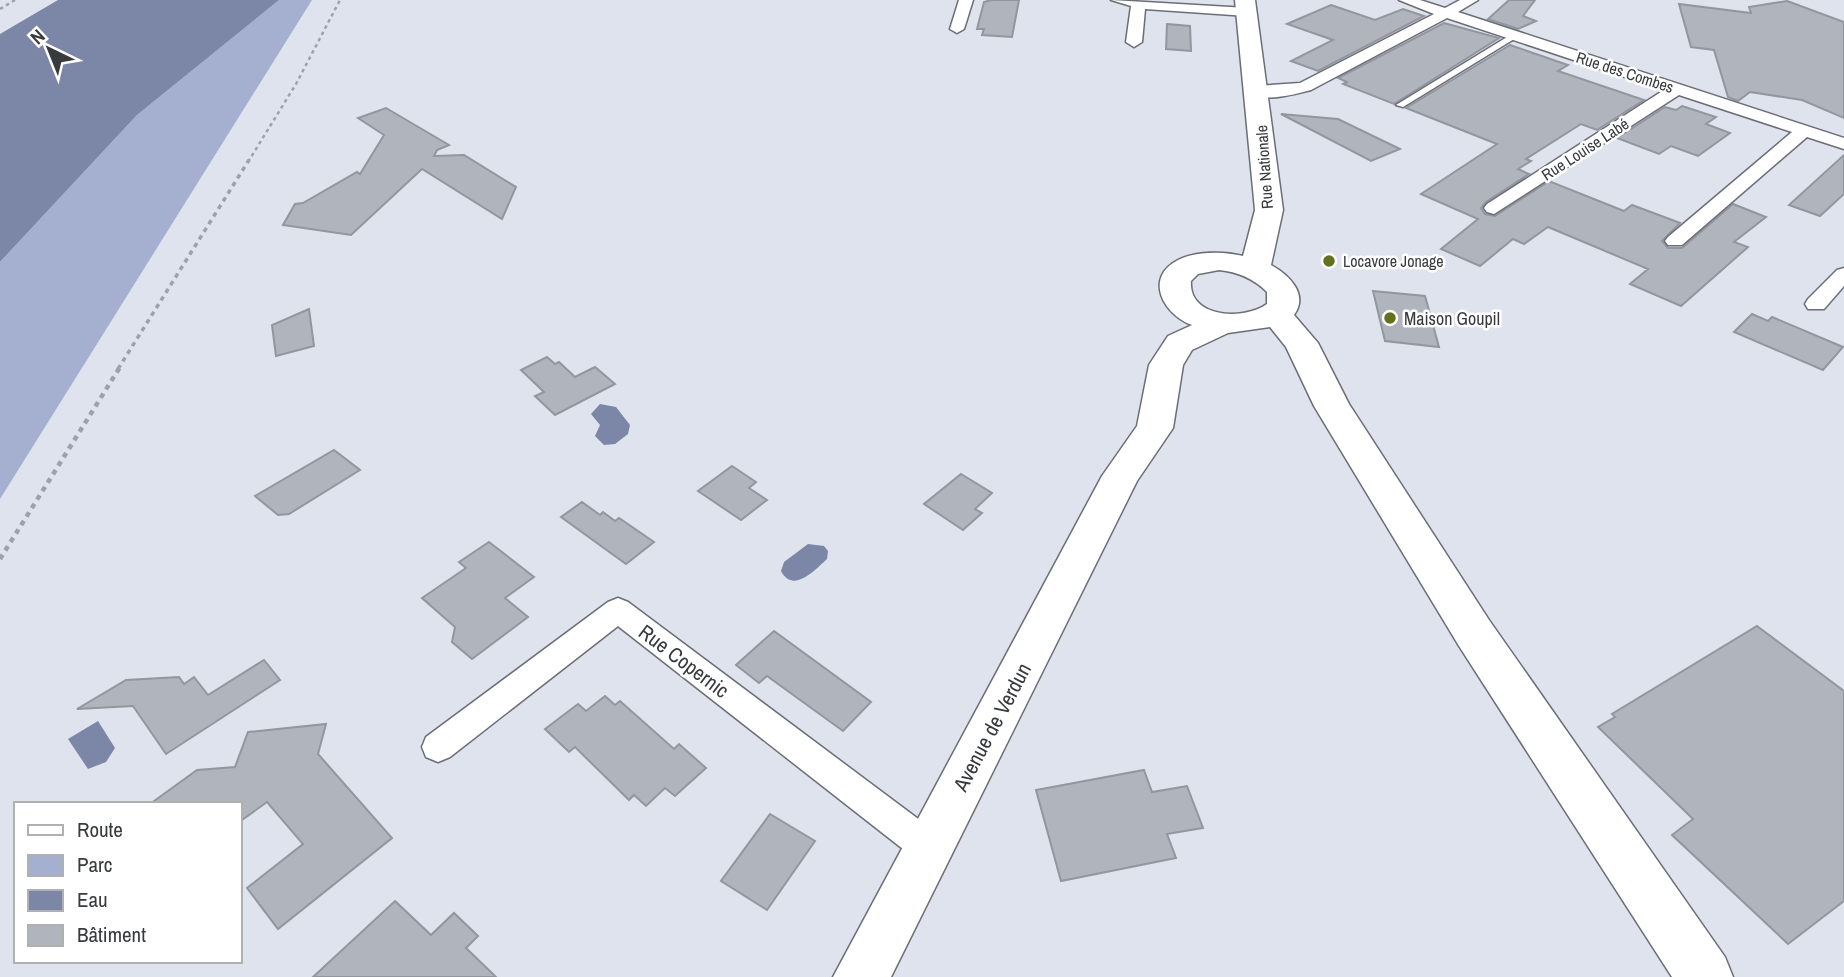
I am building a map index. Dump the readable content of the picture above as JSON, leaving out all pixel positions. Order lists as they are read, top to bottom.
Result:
{
  "streets": {
    "main road": ["Rue Nationale", "Avenue de Verdun"],
    "street": ["Rue des Combes", "Rue Louise Labé", "Rue Copernic"]
  },
  "crossings": [
    ["Rue des Combes", "Rue Louise Labé"],
    ["Rue Copernic", "Avenue de Verdun"]
  ],
  "places": ["Locavore Jonage", "Maison Goupil"],
  "legend": [
    "Route",
    "Parc",
    "Eau",
    "Bâtiment"
  ],
  "north": "top left"
}
